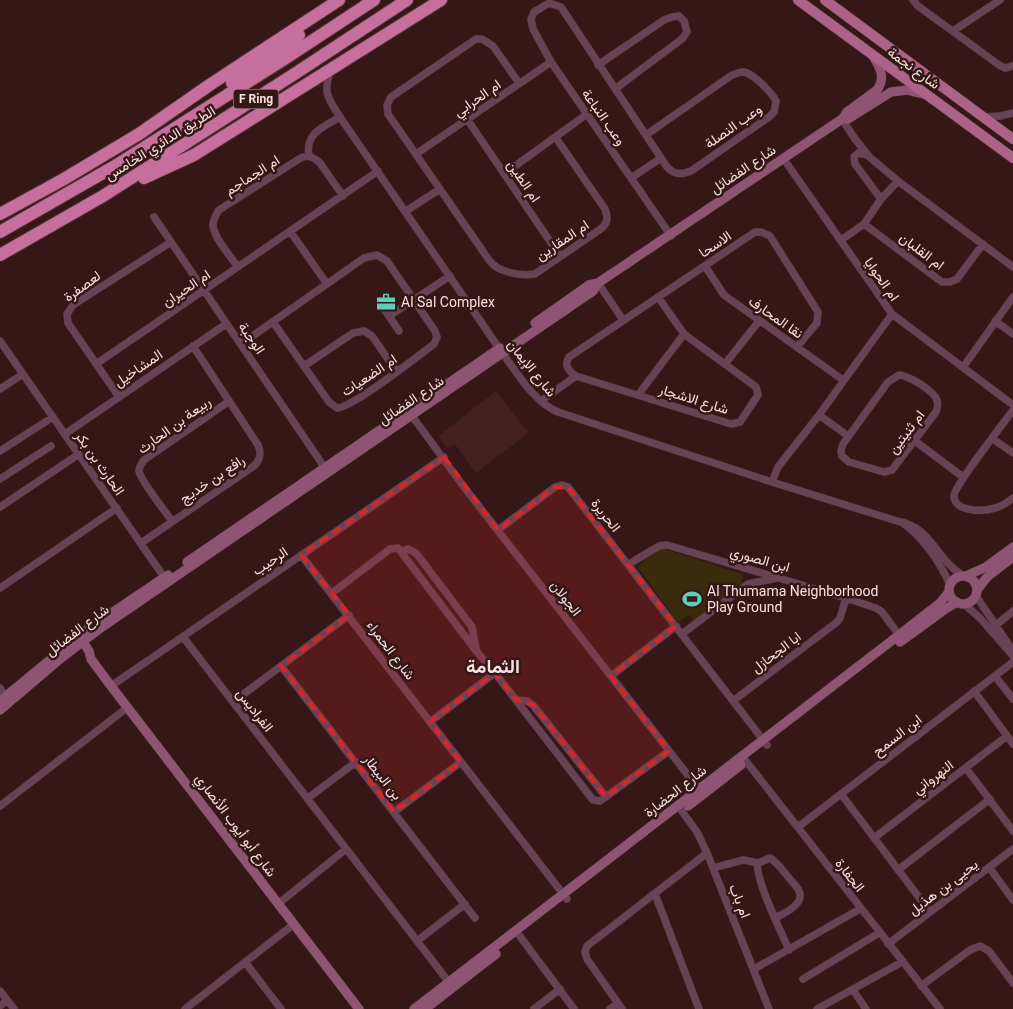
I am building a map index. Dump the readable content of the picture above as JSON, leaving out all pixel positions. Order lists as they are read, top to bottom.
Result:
{
  "streets": {
    "highway": ["F Ring", "الطريق الدائري الخامس"],
    "main road": ["شارع نجمة"],
    "street": [
      "ام الحرابي",
      "وعب النباعة",
      "وعب النصلة",
      "شارع الفضائل",
      "ام الجماجم",
      "ام الطين",
      "ام المقارين",
      "الاسحا",
      "ام القلبان",
      "ام الحوايا",
      "لعصفرة",
      "ام الحيران",
      "نقا المحارف",
      "الوجبة",
      "المشاخيل",
      "شارع الإيمان",
      "ام الضعيات",
      "شارع الاشجار",
      "ربيعة بن الحارث",
      "ام ثنيتين",
      "الحارث بن بكر",
      "رافع بن خديج",
      "الحريرة",
      "ابن الصوري",
      "الرحيب",
      "الجولان",
      "شارع الحمراء",
      "ابا الجحازل",
      "الفراديس",
      "ابن السمح",
      "بن البيطار",
      "النهرواني",
      "شارع الحضارة",
      "شارع أبو أيوب الأنصاري",
      "الجفارة",
      "يحيى بن هذيل",
      "ام باب"
    ]
  },
  "crossings": [
    ["شارع نجمة", "شارع الفضائل"],
    ["ام الحرابي", "وعب النباعة"],
    ["ام الحرابي", "ام الطين"],
    ["ام الحرابي", "ام المقارين"],
    ["وعب النباعة", "وعب النصلة"],
    ["وعب النباعة", "شارع الفضائل"],
    ["شارع الفضائل", "ام الحوايا"],
    ["شارع الفضائل", "الوجبة"],
    ["شارع الفضائل", "شارع الإيمان"],
    ["شارع الفضائل", "الجولان"],
    ["شارع الفضائل", "شارع أبو أيوب الأنصاري"],
    ["ام الجماجم", "ام الحيران"],
    ["ام الطين", "ام المقارين"],
    ["الاسحا", "نقا المحارف"],
    ["الاسحا", "شارع الاشجار"],
    ["لعصفرة", "ام الحيران"],
    ["لعصفرة", "الوجبة"],
    ["لعصفرة", "المشاخيل"],
    ["ام الحيران", "الوجبة"],
    ["ام الحيران", "شارع الإيمان"],
    ["الوجبة", "المشاخيل"],
    ["الوجبة", "ام الضعيات"],
    ["المشاخيل", "الحارث بن بكر"],
    ["المشاخيل", "رافع بن خديج"],
    ["شارع الإيمان", "شارع الحضارة"],
    ["ربيعة بن الحارث", "رافع بن خديج"],
    ["الحارث بن بكر", "رافع بن خديج"],
    ["الحريرة", "ابن الصوري"],
    ["الحريرة", "الجولان"],
    ["الحريرة", "ابا الجحازل"],
    ["الحريرة", "شارع الحضارة"],
    ["ابن الصوري", "ابا الجحازل"],
    ["ابن الصوري", "شارع الحضارة"],
    ["الرحيب", "الجولان"],
    ["الرحيب", "شارع الحمراء"],
    ["الرحيب", "الفراديس"],
    ["الرحيب", "شارع أبو أيوب الأنصاري"],
    ["الجولان", "شارع الحضارة"],
    ["شارع الحمراء", "شارع الحضارة"],
    ["الفراديس", "شارع الحضارة"],
    ["ابن السمح", "الجفارة"],
    ["شارع الحضارة", "الجفارة"],
    ["شارع الحضارة", "ام باب"],
    ["الجفارة", "يحيى بن هذيل"]
  ],
  "districts": ["الثمامة"],
  "places": {
    "office": ["Al Sal Complex"],
    "sports": ["Al Thumama Neighborhood Play Ground"]
  }
}
